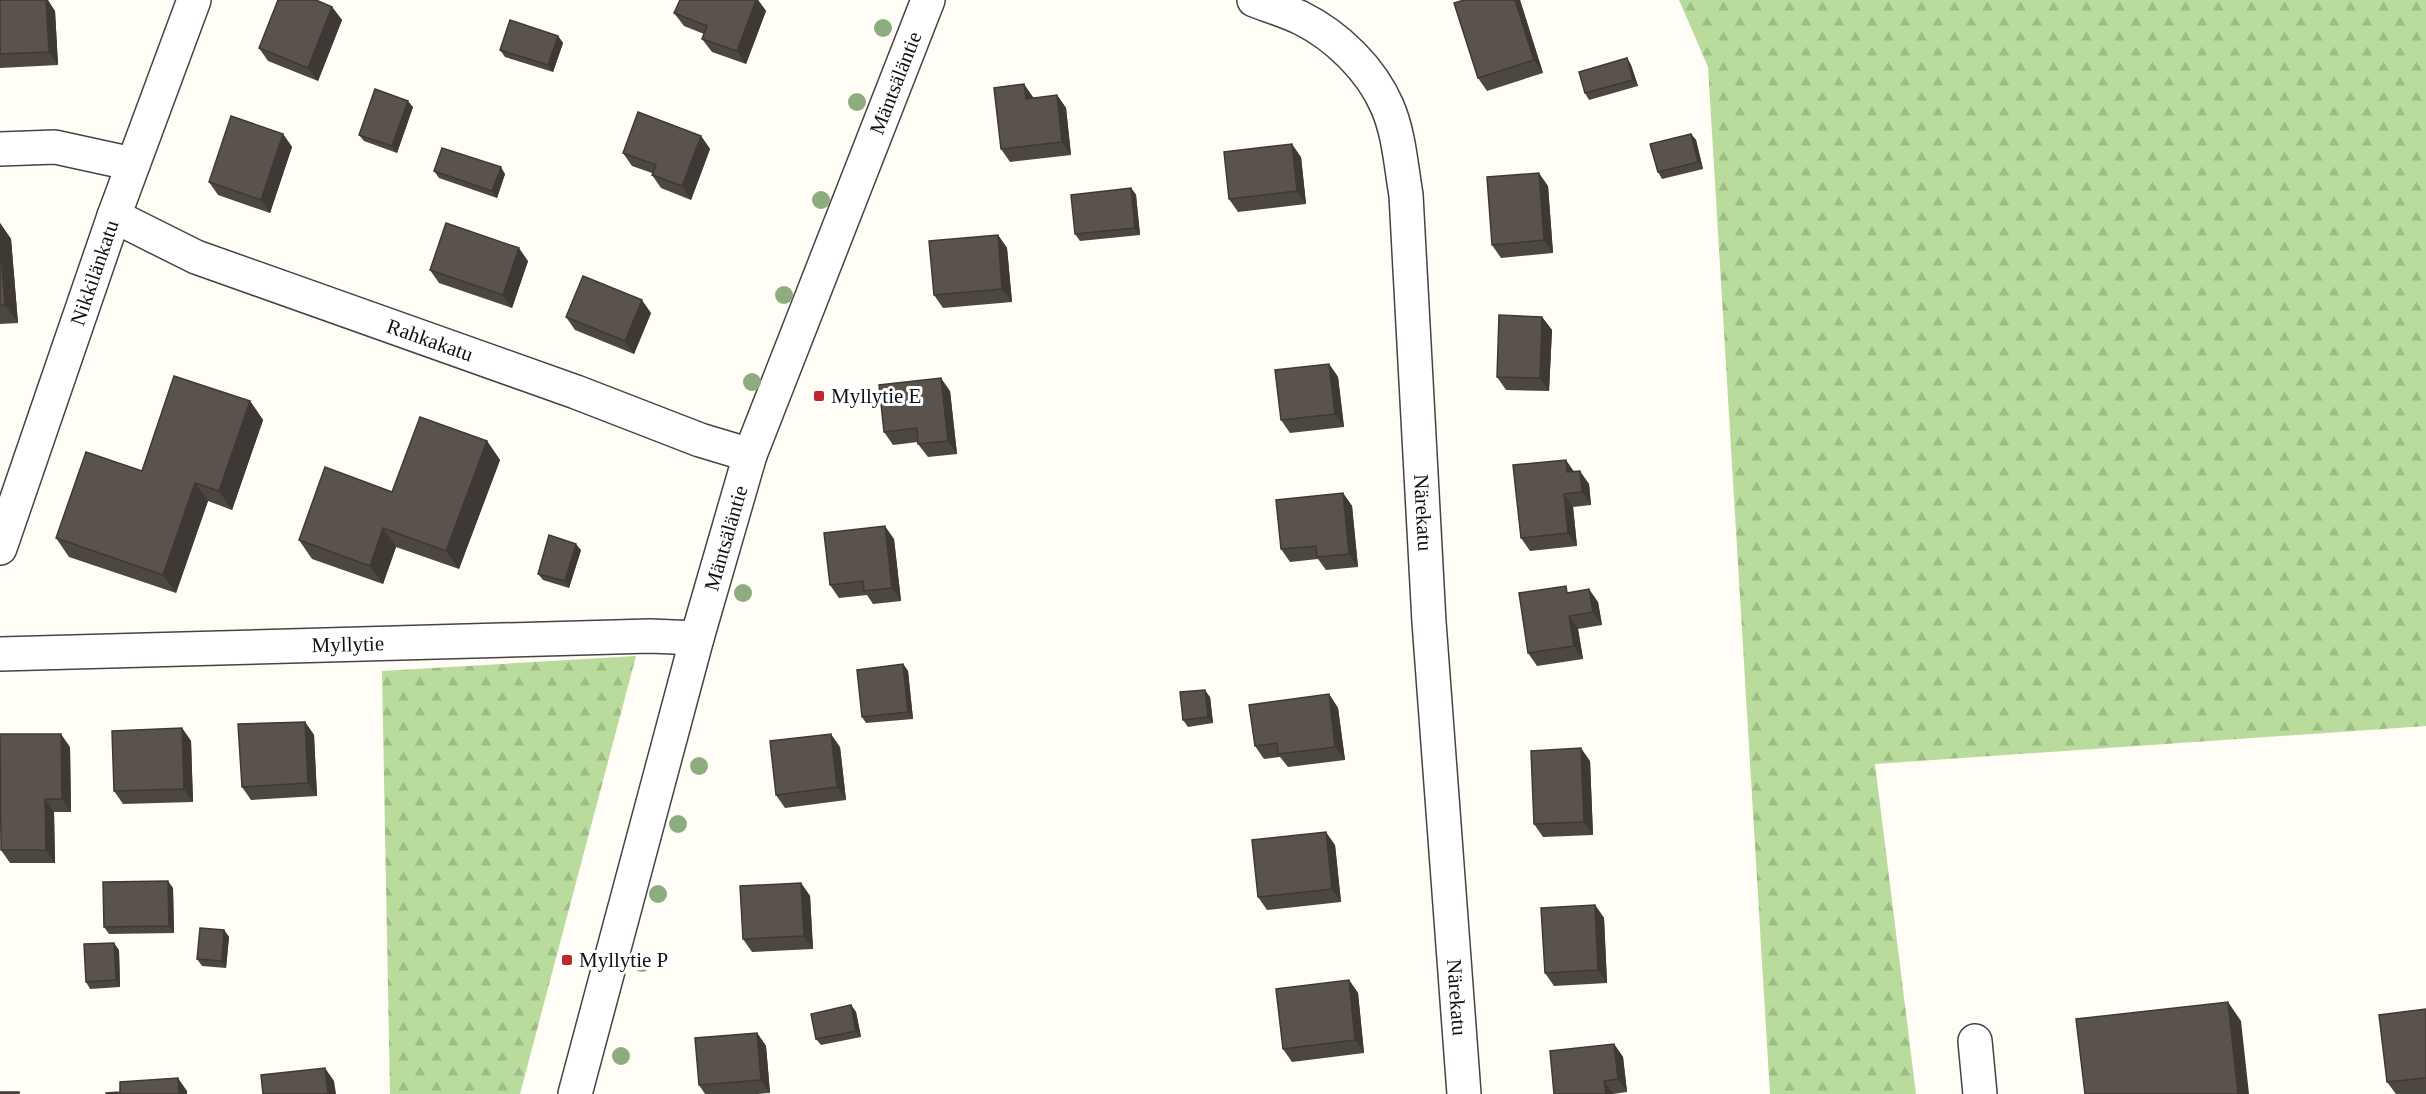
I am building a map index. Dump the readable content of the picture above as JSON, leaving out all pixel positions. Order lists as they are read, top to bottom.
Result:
{
  "streets": {
    "street": [
      "Mäntsäläntie",
      "Nikkilänkatu",
      "Rahkakatu",
      "Närekatu",
      "Myllytie"
    ]
  },
  "crossings": [
    ["Mäntsäläntie", "Rahkakatu"],
    ["Mäntsäläntie", "Myllytie"],
    ["Nikkilänkatu", "Rahkakatu"]
  ],
  "places": {
    "transit": ["Myllytie E", "Myllytie P"]
  }
}
